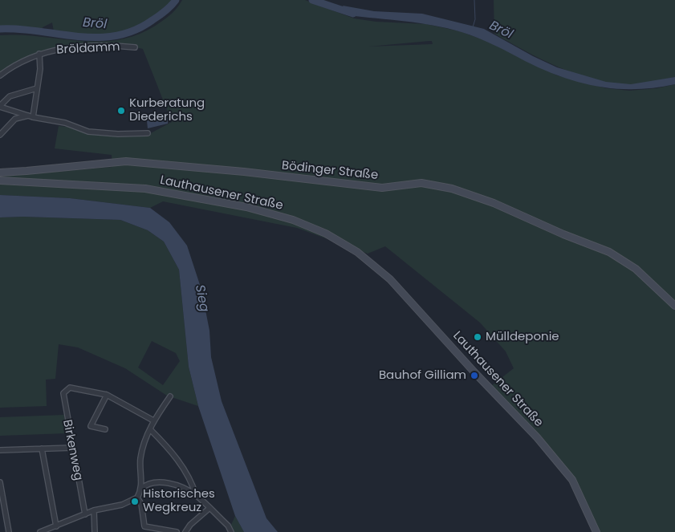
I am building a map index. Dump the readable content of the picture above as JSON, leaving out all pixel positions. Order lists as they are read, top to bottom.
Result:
{
  "streets": {
    "street": [
      "Bröldamm",
      "Bödinger Straße",
      "Lauthausener Straße",
      "Birkenweg"
    ]
  },
  "water": ["Bröl", "Sieg"],
  "places": [
    "Kurberatung Diederichs",
    "Mülldeponie",
    "Bauhof Gilliam",
    "Historisches Wegkreuz"
  ]
}
